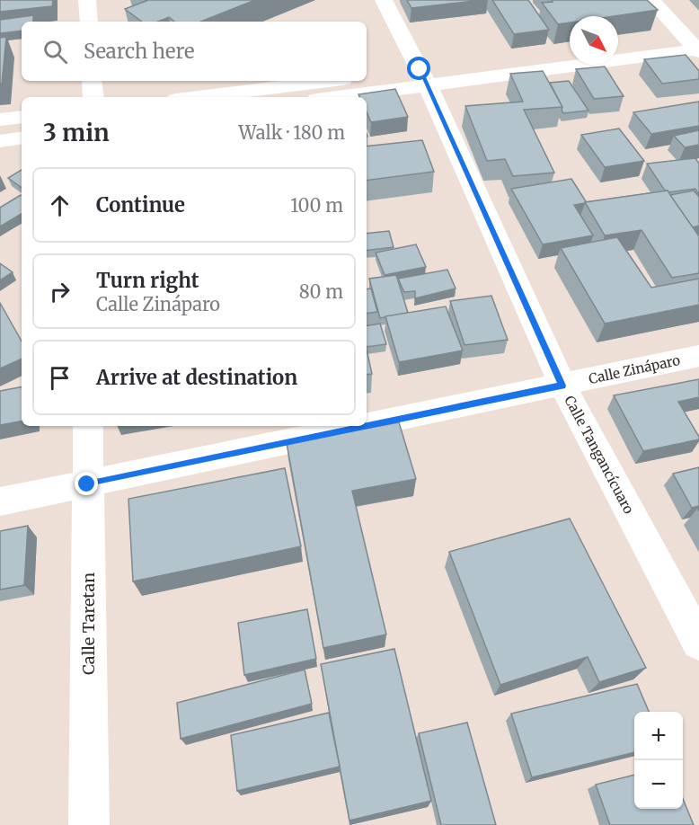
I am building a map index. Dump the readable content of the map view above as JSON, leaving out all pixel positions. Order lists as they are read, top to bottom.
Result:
{
  "streets": {
    "street": ["Calle Zináparo", "Calle Tangancícuaro", "Calle Taretan"]
  },
  "crossings": [
    ["Calle Zináparo", "Calle Tangancícuaro"],
    ["Calle Zináparo", "Calle Taretan"]
  ],
  "north": "bottom right",
  "page": {
    "search": "Search here",
    "heading": ["3 min", "Walk · 180 m"],
    "list": [
      ["Continue", "100 m"],
      ["Turn right", "Calle Zináparo", "80 m"],
      "Arrive at destination"
    ],
    "map_buttons": ["+", "−"]
  }
}
